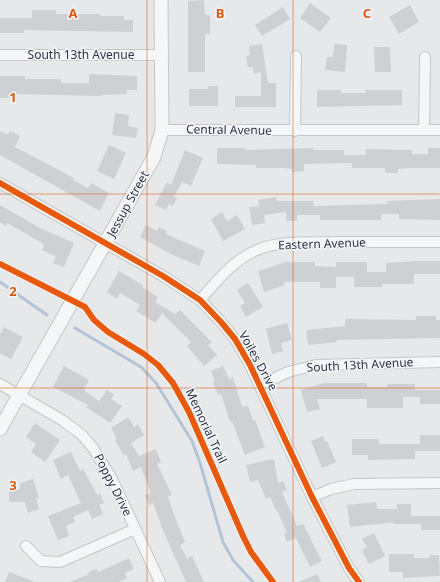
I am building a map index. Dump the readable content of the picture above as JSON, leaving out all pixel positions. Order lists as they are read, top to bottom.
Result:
{
  "streets": {
    "street": [
      "South 13th Avenue",
      "Central Avenue",
      "Jessup Street",
      "Eastern Avenue",
      "Voiles Drive",
      "Poppy Drive"
    ],
    "cycle path": ["Memorial Trail"]
  },
  "crossings": [
    ["South 13th Avenue", "Jessup Street"],
    ["South 13th Avenue", "Voiles Drive"],
    ["Central Avenue", "Jessup Street"],
    ["Jessup Street", "Voiles Drive"],
    ["Jessup Street", "Poppy Drive"],
    ["Eastern Avenue", "Voiles Drive"]
  ],
  "grid": {
    "columns": ["A", "B", "C"],
    "rows": ["1", "2", "3"]
  }
}
